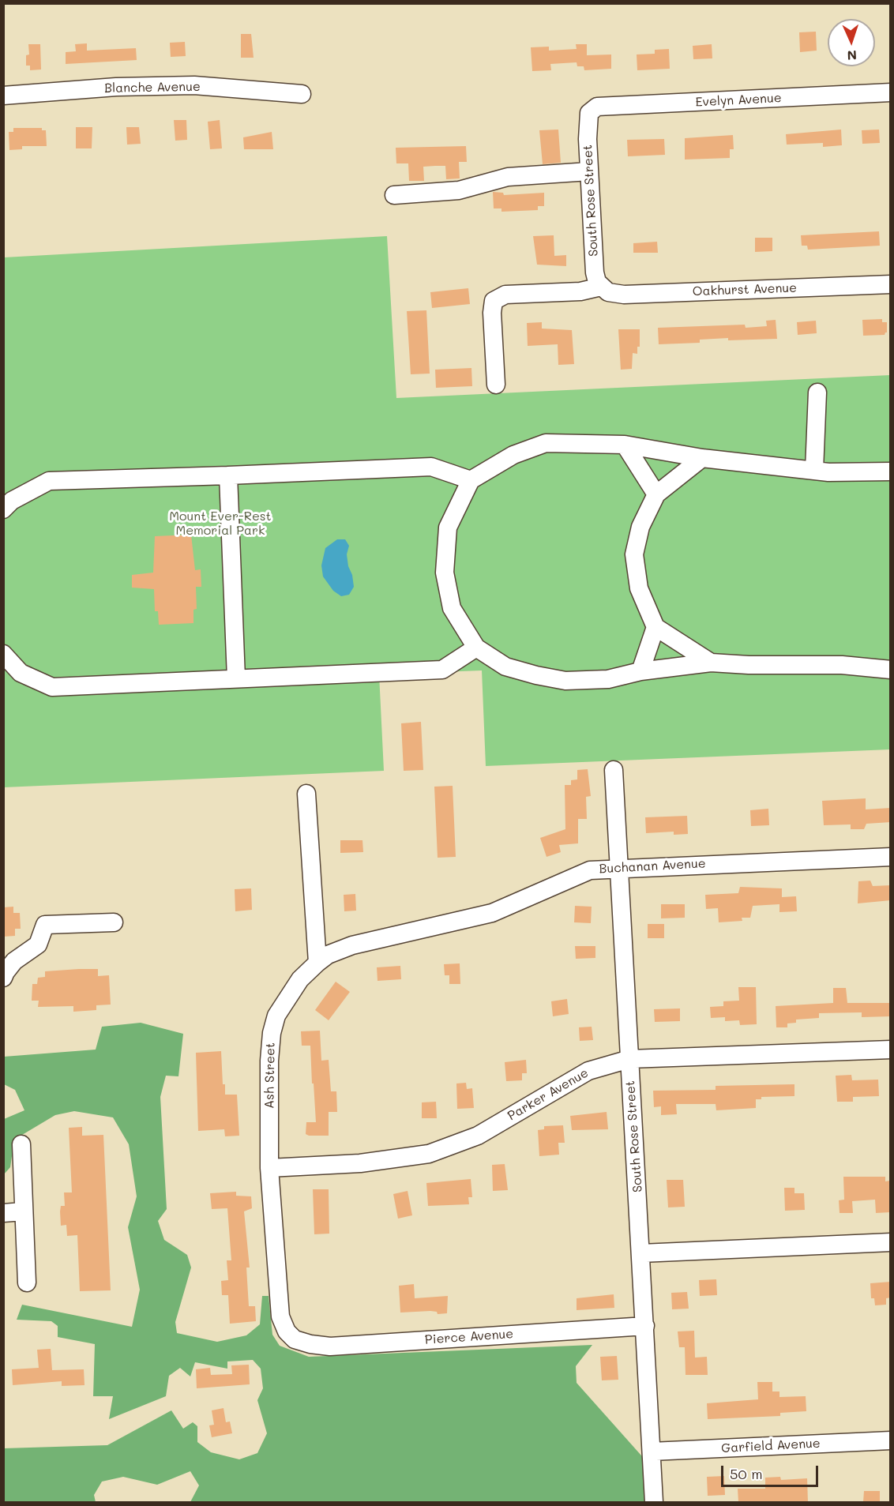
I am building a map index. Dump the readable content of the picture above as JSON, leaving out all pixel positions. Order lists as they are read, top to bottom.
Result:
{
  "streets": {
    "street": [
      "Blanche Avenue",
      "Evelyn Avenue",
      "South Rose Street",
      "Oakhurst Avenue",
      "Buchanan Avenue",
      "Ash Street",
      "Parker Avenue",
      "Pierce Avenue",
      "Garfield Avenue"
    ]
  },
  "crossings": [
    ["Evelyn Avenue", "South Rose Street"],
    ["South Rose Street", "Oakhurst Avenue"],
    ["South Rose Street", "Buchanan Avenue"],
    ["South Rose Street", "Parker Avenue"],
    ["South Rose Street", "Pierce Avenue"],
    ["South Rose Street", "Garfield Avenue"],
    ["Buchanan Avenue", "Ash Street"],
    ["Ash Street", "Parker Avenue"],
    ["Ash Street", "Pierce Avenue"]
  ],
  "parks": ["Mount Ever-Rest Memorial Park"],
  "scale_bar": "50 m",
  "north": "bottom"
}
